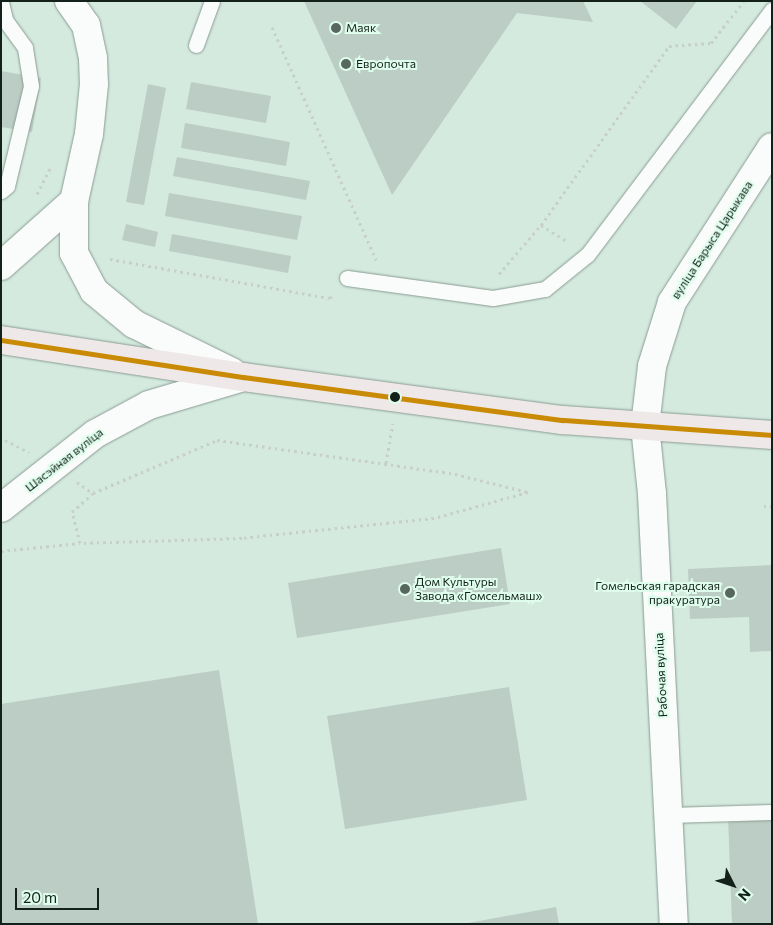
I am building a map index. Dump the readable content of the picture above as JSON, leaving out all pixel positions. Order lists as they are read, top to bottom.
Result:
{
  "streets": {
    "street": ["вуліца Барыса Царыкава", "Шасэйная вуліца", "Рабочая вуліца"]
  },
  "crossings": [
    ["вуліца Барыса Царыкава", "Рабочая вуліца"]
  ],
  "places": [
    "Маяк",
    "Европочта",
    "Дом Культуры Завода «Гомсельмаш»",
    "Гомельская гарадская пракуратура"
  ],
  "lines": ["transit line 20"],
  "scale_bar": "20 m",
  "north": "bottom right"
}
